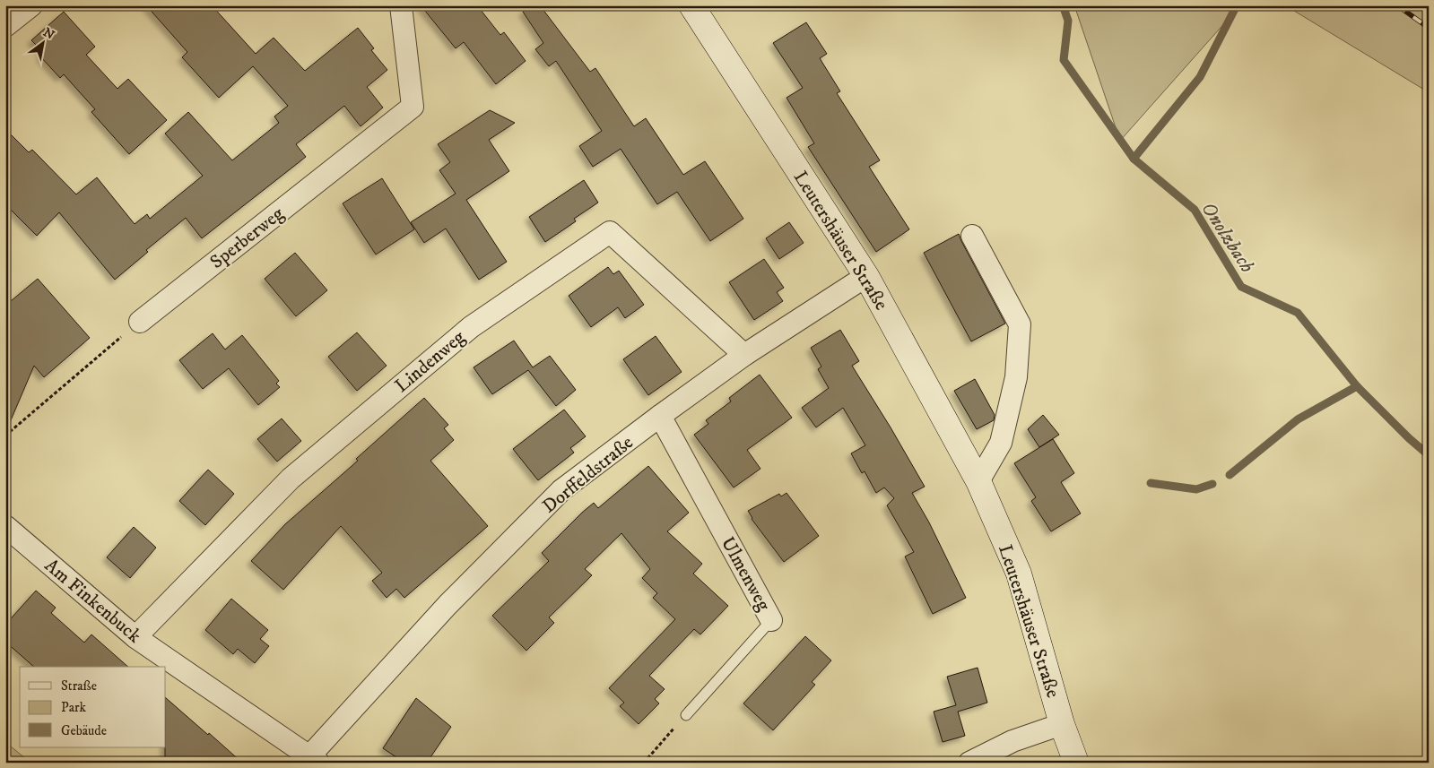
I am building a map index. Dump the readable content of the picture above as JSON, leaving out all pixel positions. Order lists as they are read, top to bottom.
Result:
{
  "streets": {
    "main road": ["Leutershäuser Straße"],
    "street": [
      "Sperberweg",
      "Lindenweg",
      "Dorffeldstraße",
      "Ulmenweg",
      "Am Finkenbuck"
    ]
  },
  "crossings": [
    ["Leutershäuser Straße", "Dorffeldstraße"],
    ["Lindenweg", "Dorffeldstraße"],
    ["Lindenweg", "Am Finkenbuck"],
    ["Dorffeldstraße", "Ulmenweg"],
    ["Dorffeldstraße", "Am Finkenbuck"]
  ],
  "water": ["Onolzbach"],
  "legend": ["Straße", "Park", "Gebäude"],
  "north": "top right"
}
